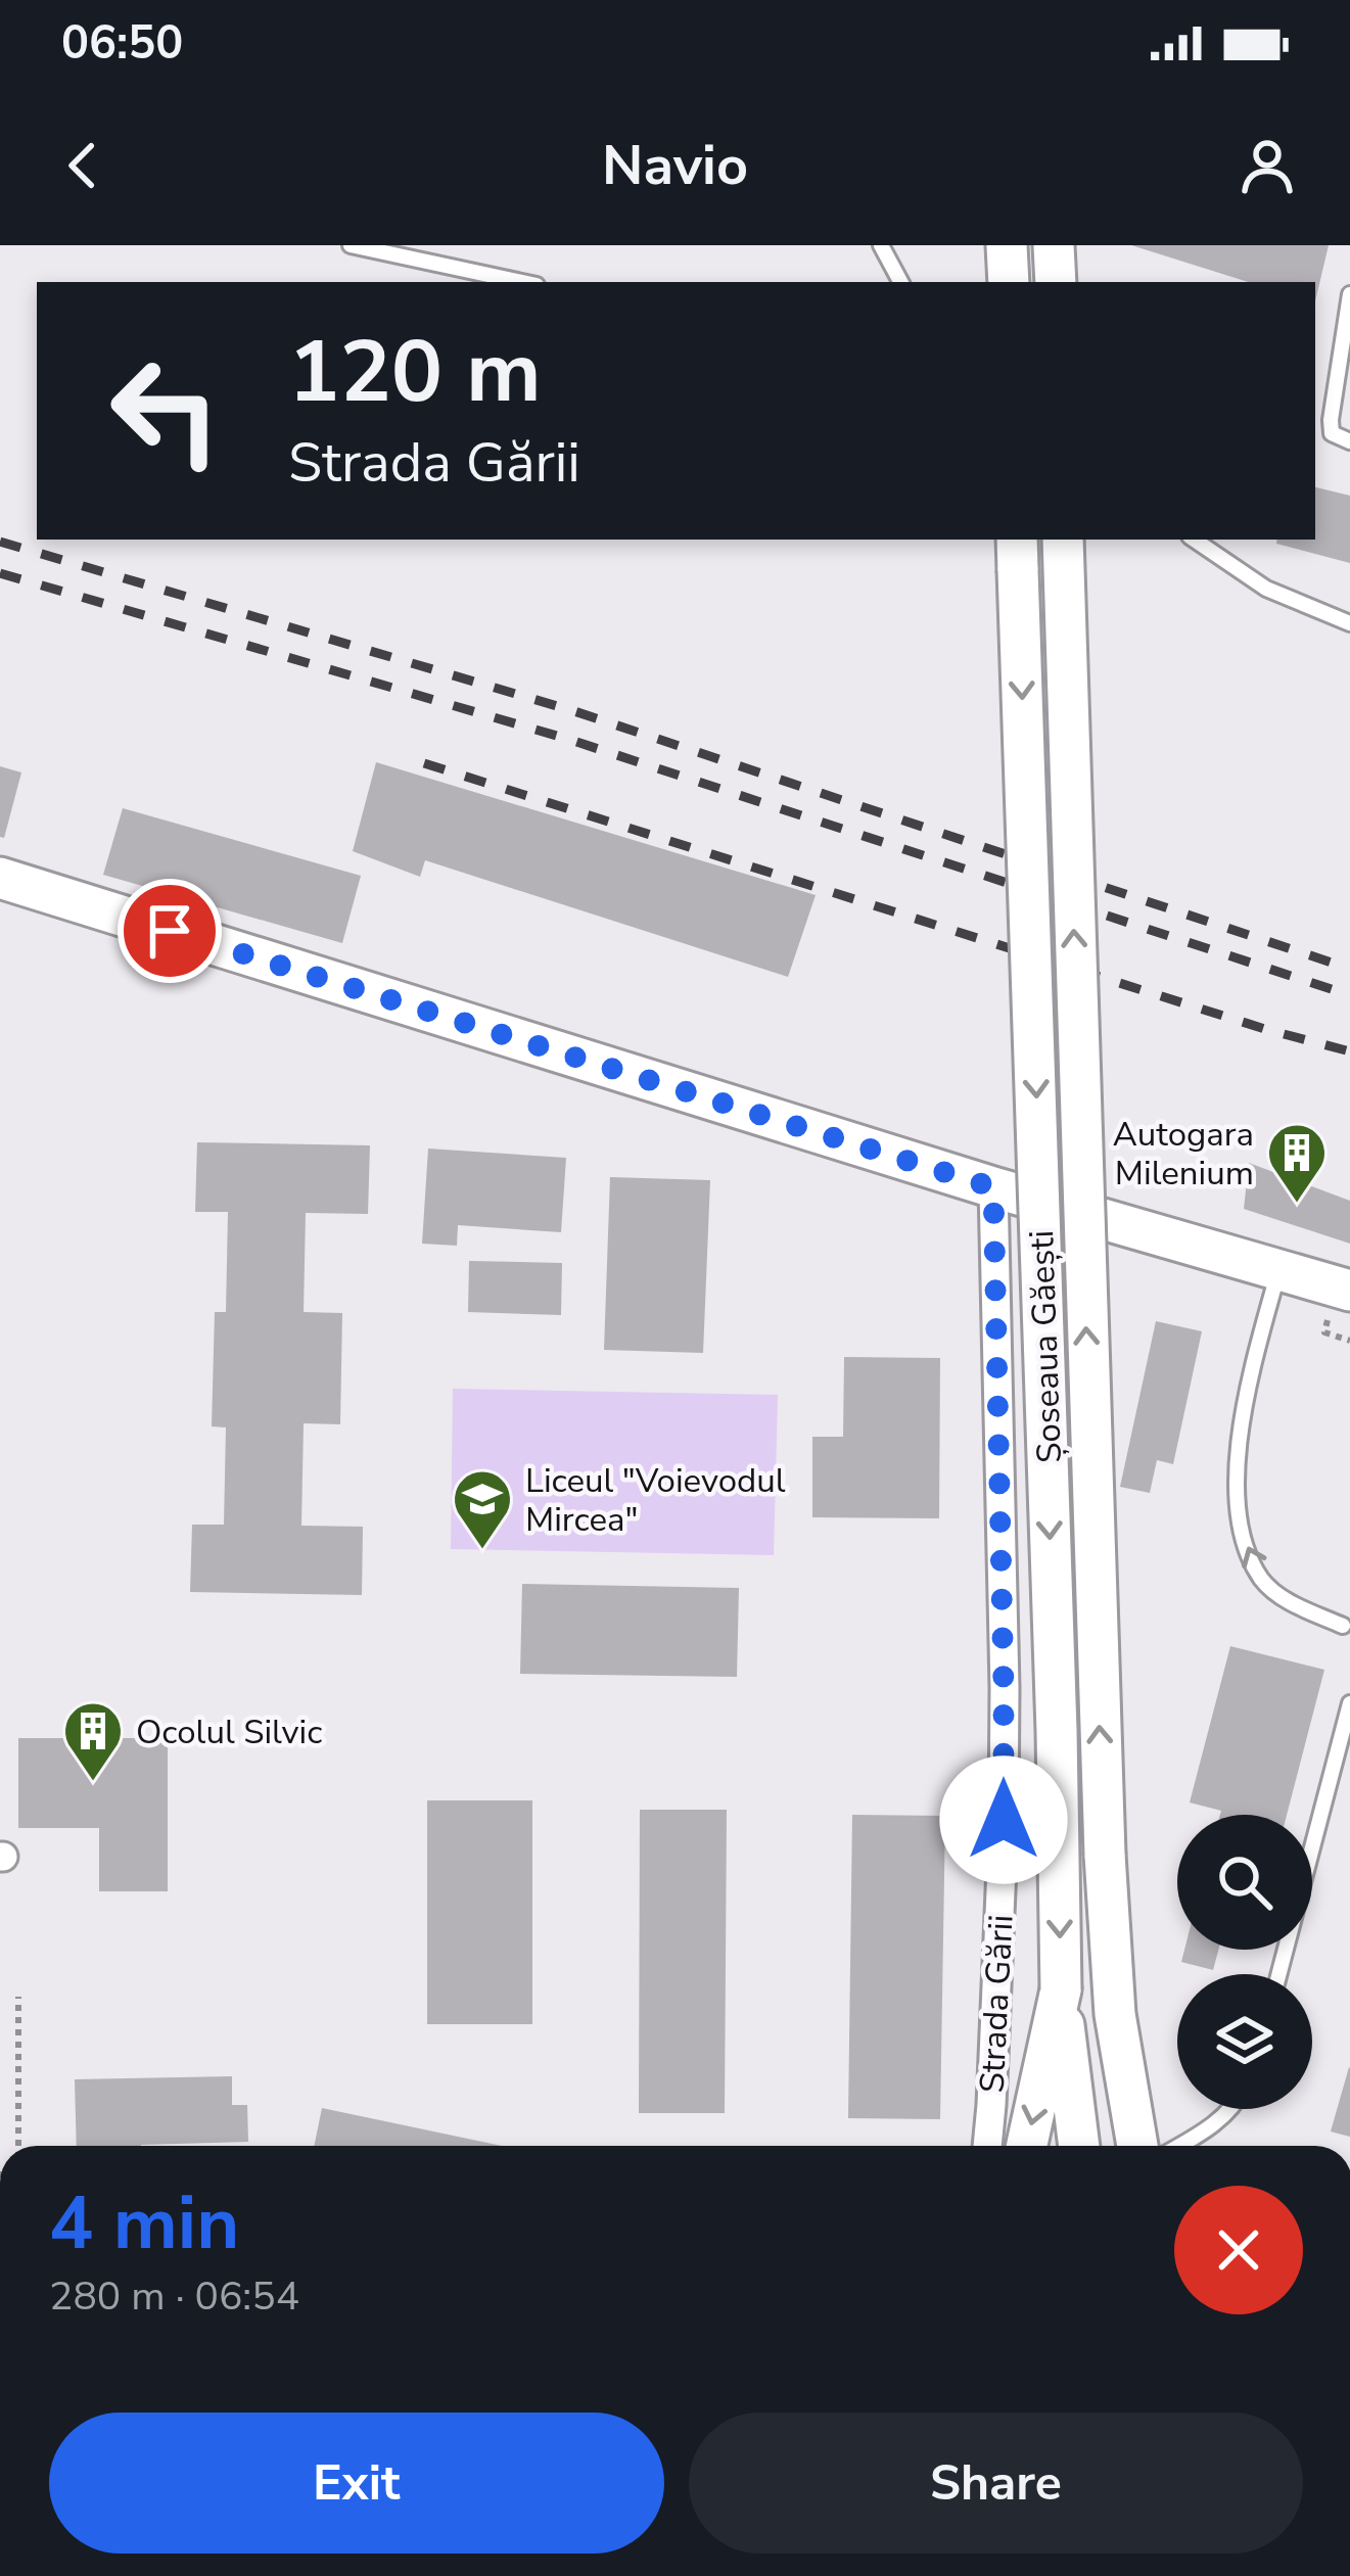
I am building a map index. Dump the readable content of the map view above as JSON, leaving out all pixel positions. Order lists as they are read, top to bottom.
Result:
{
  "streets": {
    "main road": ["Șoseaua Găești"],
    "street": ["Strada Gării"]
  },
  "places": {
    "building": ["Autogara Milenium", "Ocolul Silvic"],
    "school or university": ["Liceul \"Voievodul Mircea\""]
  },
  "page": {
    "status": "06:50",
    "header": "Navio",
    "turn": ["120 m", "Strada Gării"],
    "heading": ["4 min", "280 m · 06:54"],
    "buttons": ["Exit", "Share"]
  }
}
